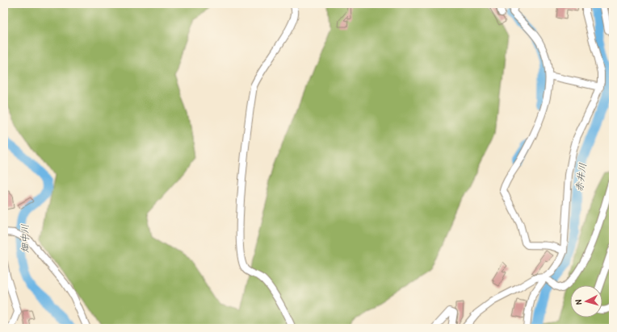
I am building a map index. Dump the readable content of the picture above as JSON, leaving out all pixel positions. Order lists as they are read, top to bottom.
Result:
{
  "water": ["赤井川", "畑中川"],
  "north": "left"
}
